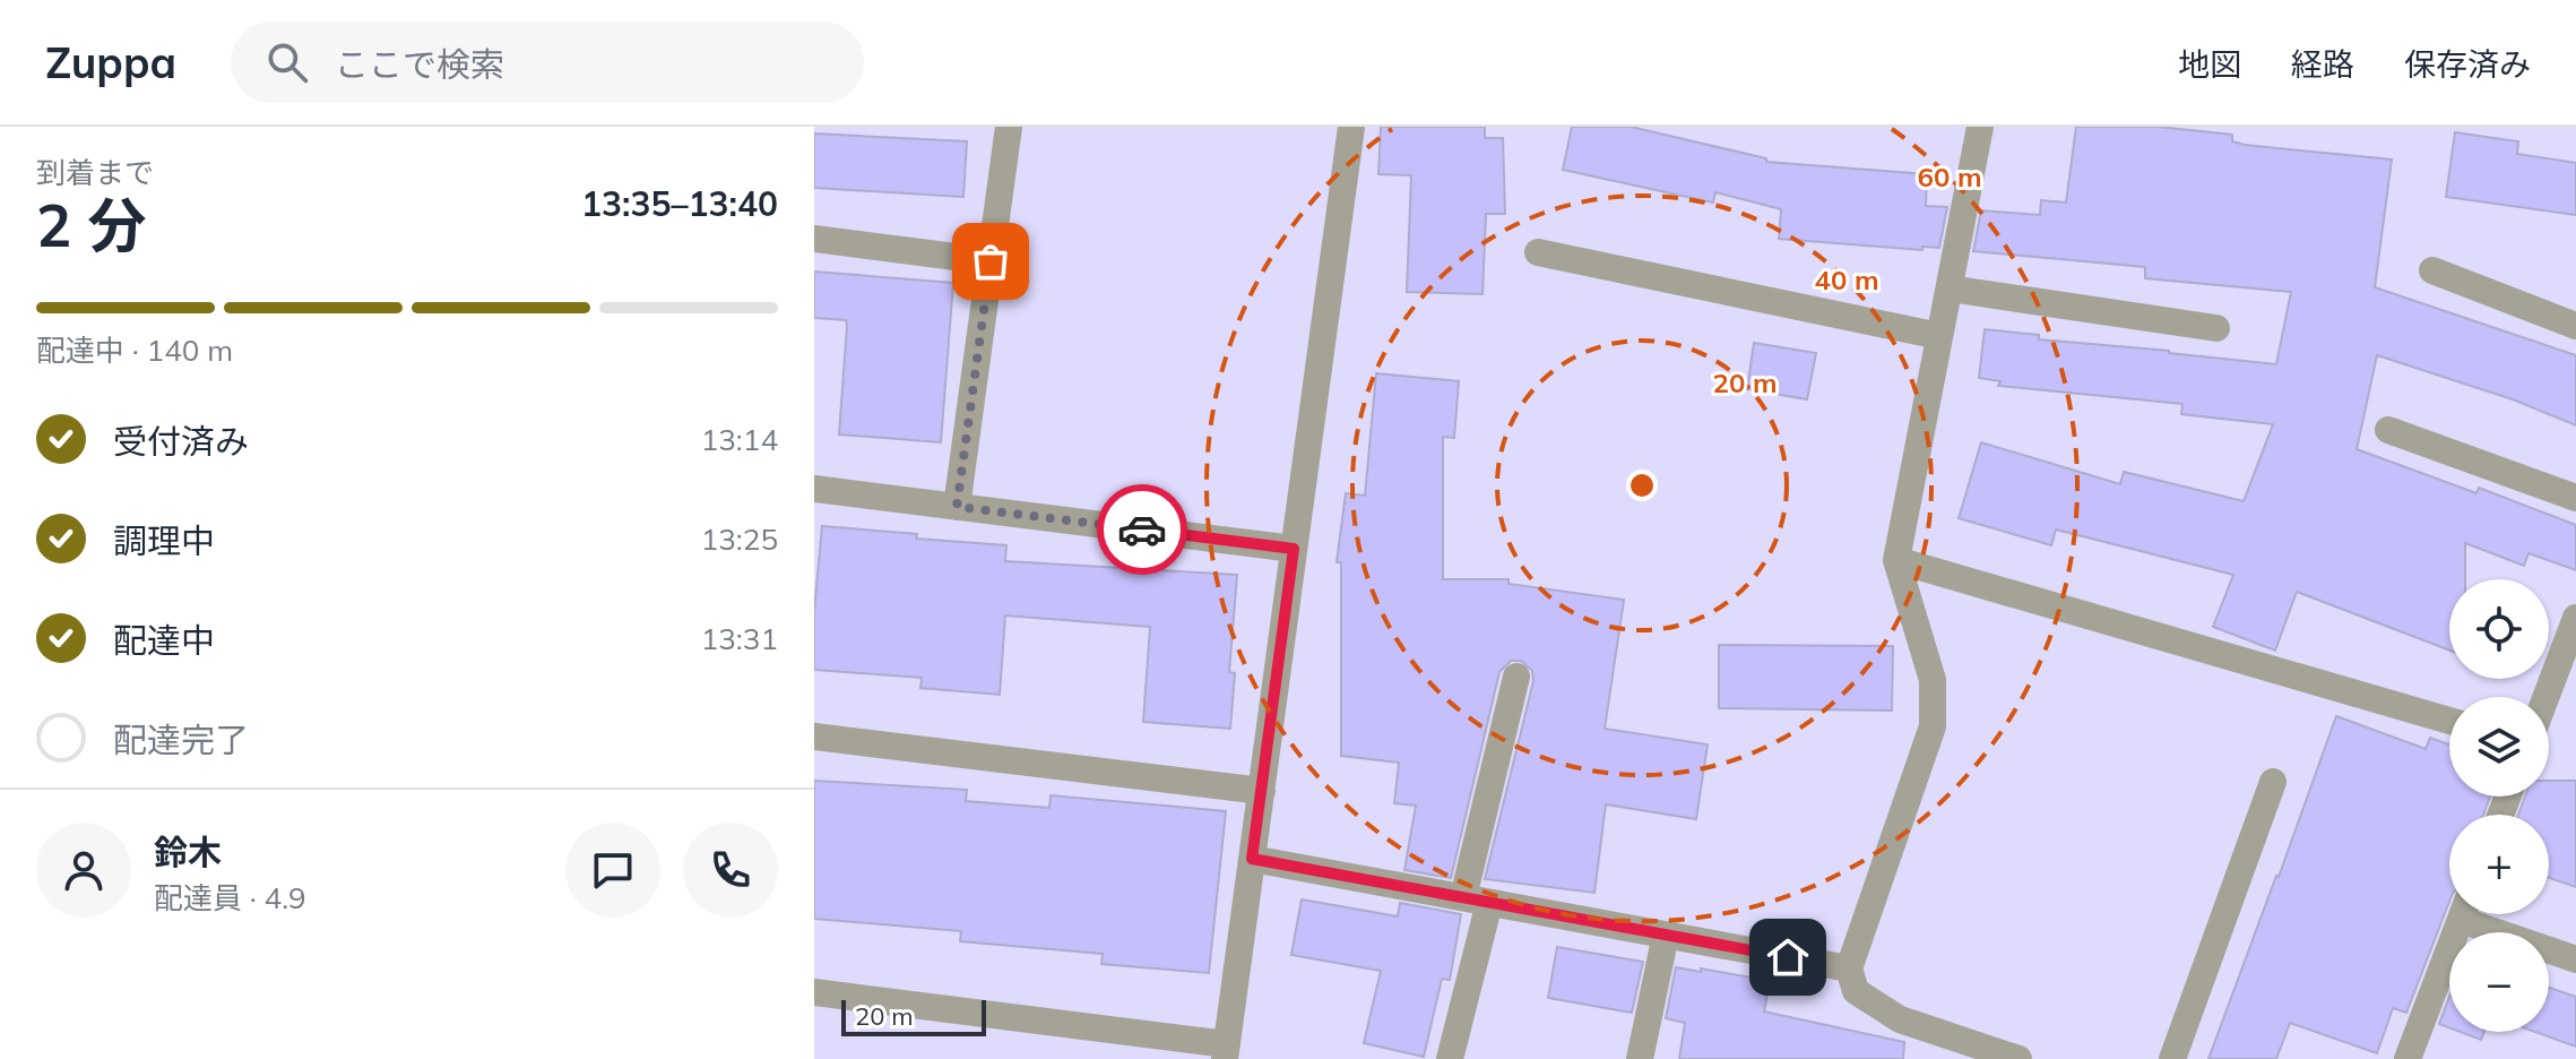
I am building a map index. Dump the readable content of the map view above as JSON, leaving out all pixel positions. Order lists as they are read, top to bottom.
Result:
{
  "scale_bar": "20 m",
  "page": {
    "header": "Zuppa",
    "search": "ここで検索",
    "nav": ["地図", "経路", "保存済み"],
    "heading": ["2 分", "到着まで", "13:35–13:40"],
    "panel": ["鈴木", "配達員 · 4.9"],
    "bar": "配達中 · 140 m",
    "list": [
      ["受付済み", "13:14"],
      ["調理中", "13:25"],
      ["配達中", "13:31"],
      "配達完了"
    ],
    "map_buttons": ["+", "−"],
    "scale": "20 m"
  },
  "rings": ["60 m", "40 m", "20 m"]
}
